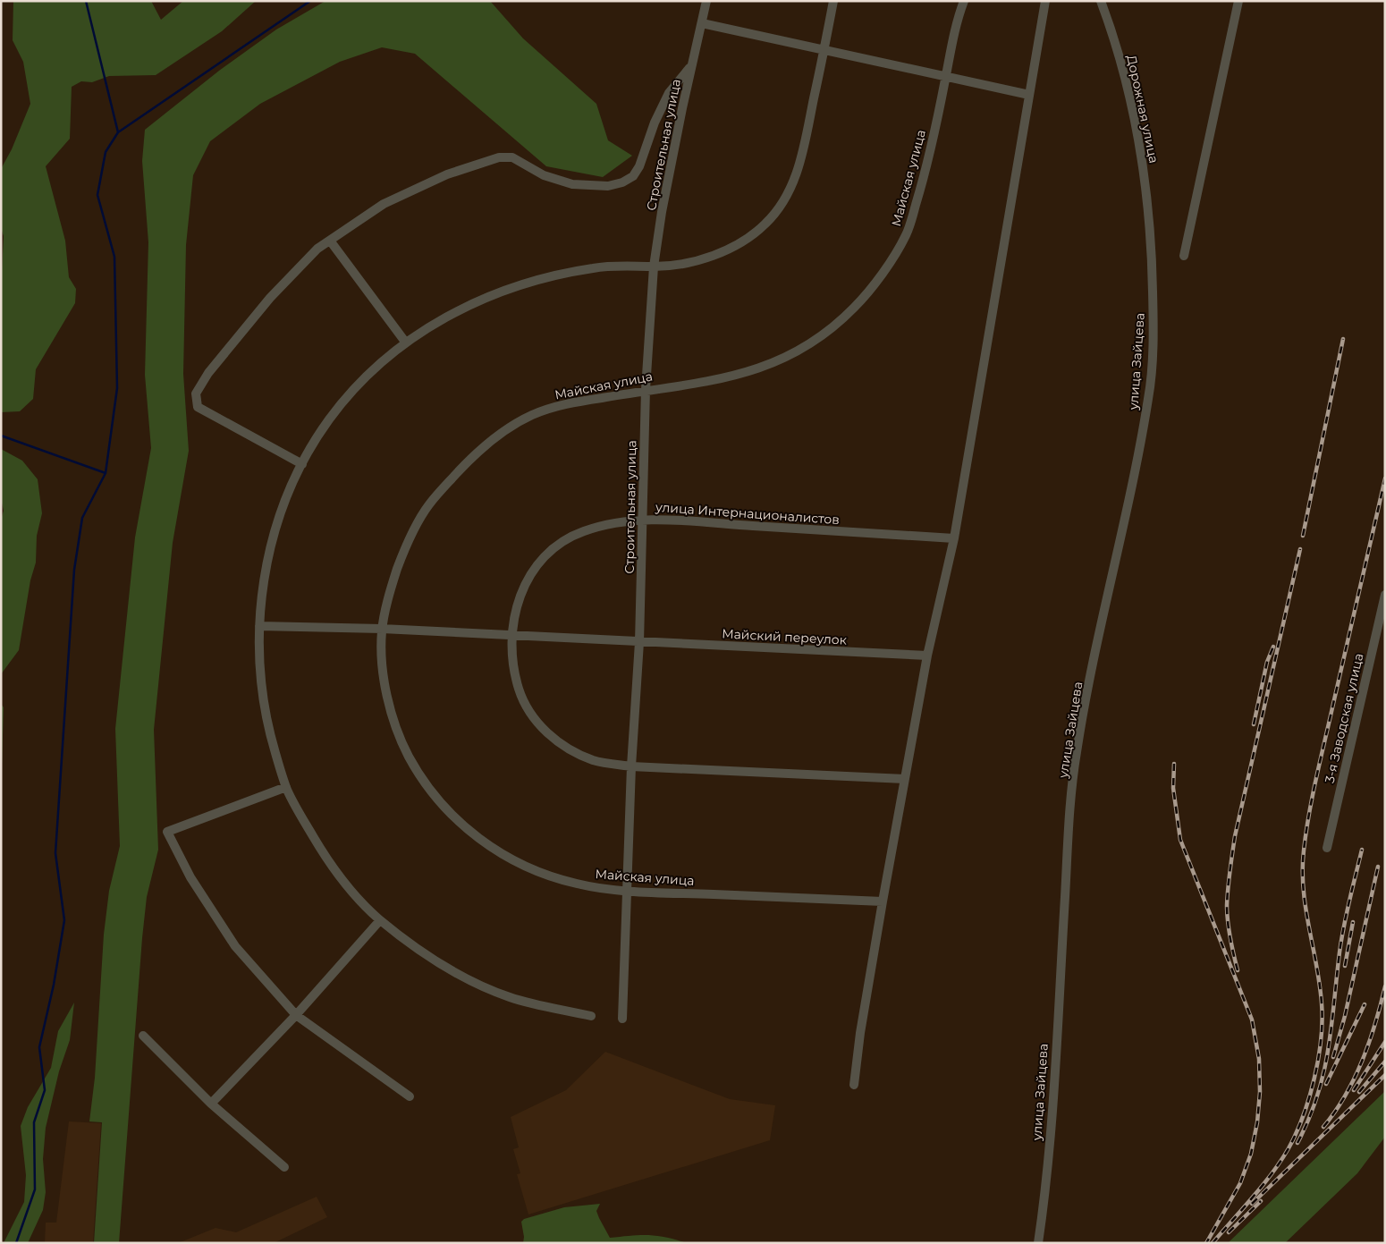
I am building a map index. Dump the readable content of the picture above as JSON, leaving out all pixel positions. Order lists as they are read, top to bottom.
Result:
{
  "streets": {
    "street": [
      "Дорожная улица",
      "Строительная улица",
      "Майская улица",
      "улица Зайцева",
      "улица Интернационалистов",
      "Майский переулок",
      "3-я Заводская улица"
    ]
  },
  "crossings": [
    ["Дорожная улица", "улица Зайцева"],
    ["Строительная улица", "Майская улица"],
    ["Строительная улица", "улица Интернационалистов"],
    ["Строительная улица", "Майский переулок"],
    ["Майская улица", "Майский переулок"],
    ["улица Интернационалистов", "Майский переулок"]
  ]
}
